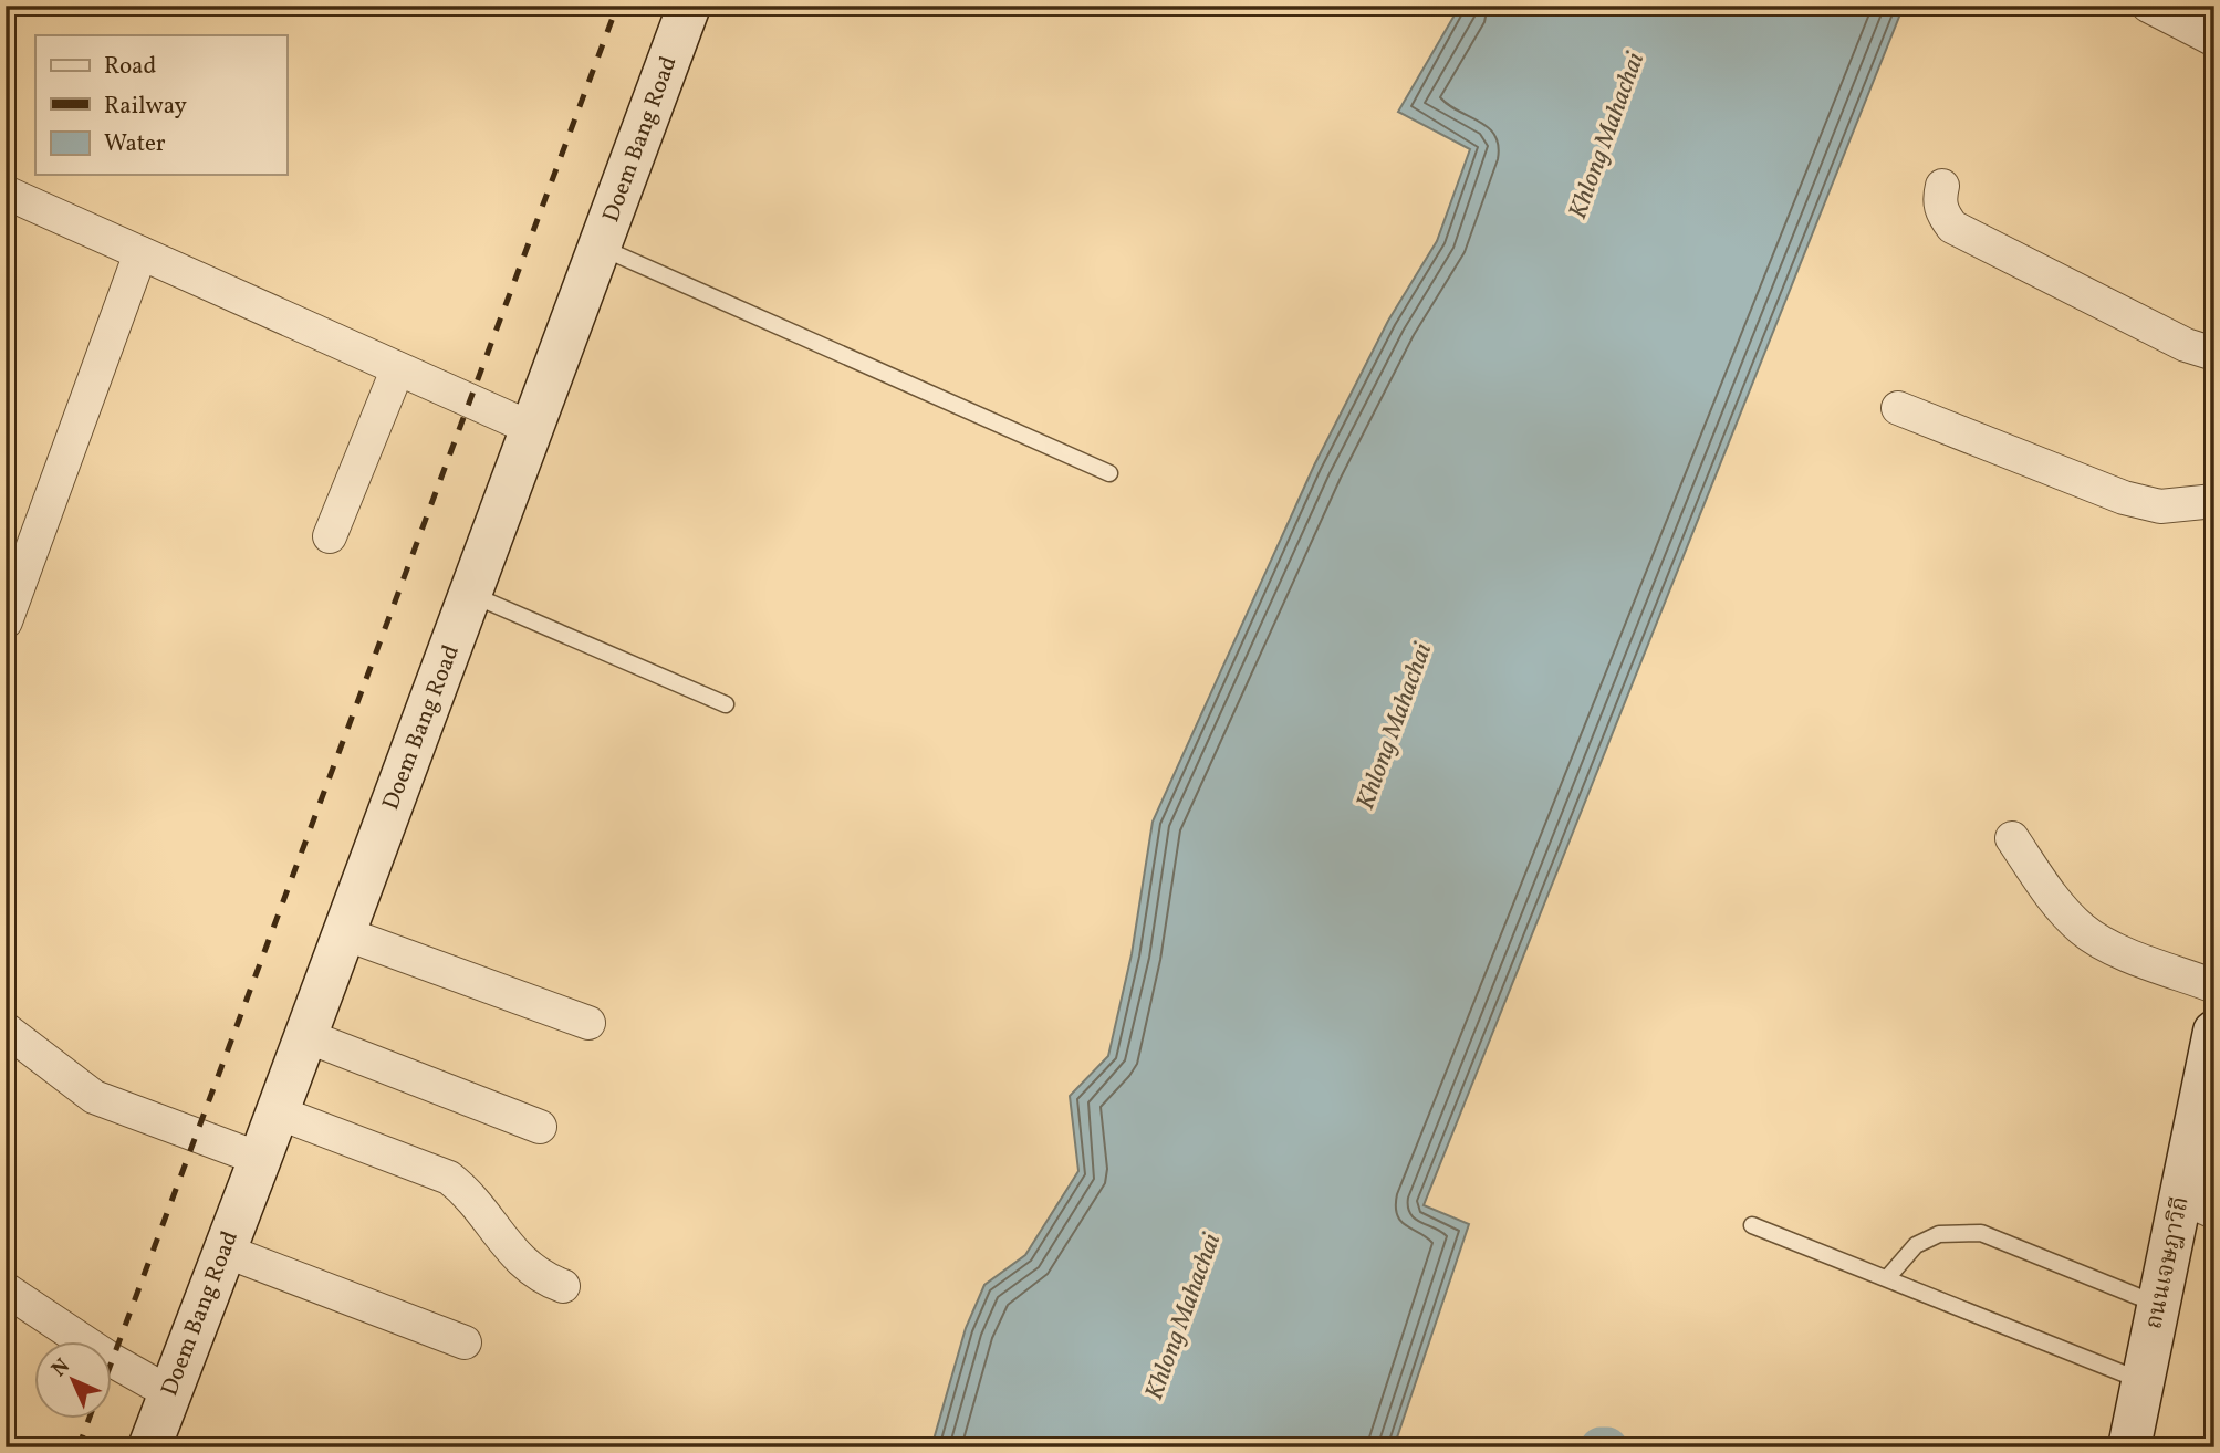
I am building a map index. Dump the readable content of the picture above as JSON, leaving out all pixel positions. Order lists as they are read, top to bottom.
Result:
{
  "streets": {
    "street": ["Doem Bang Road", "ถนนเจษฎาวิถี"]
  },
  "water": ["Khlong Mahachai"],
  "legend": ["Road", "Railway", "Water"],
  "north": "top left"
}
